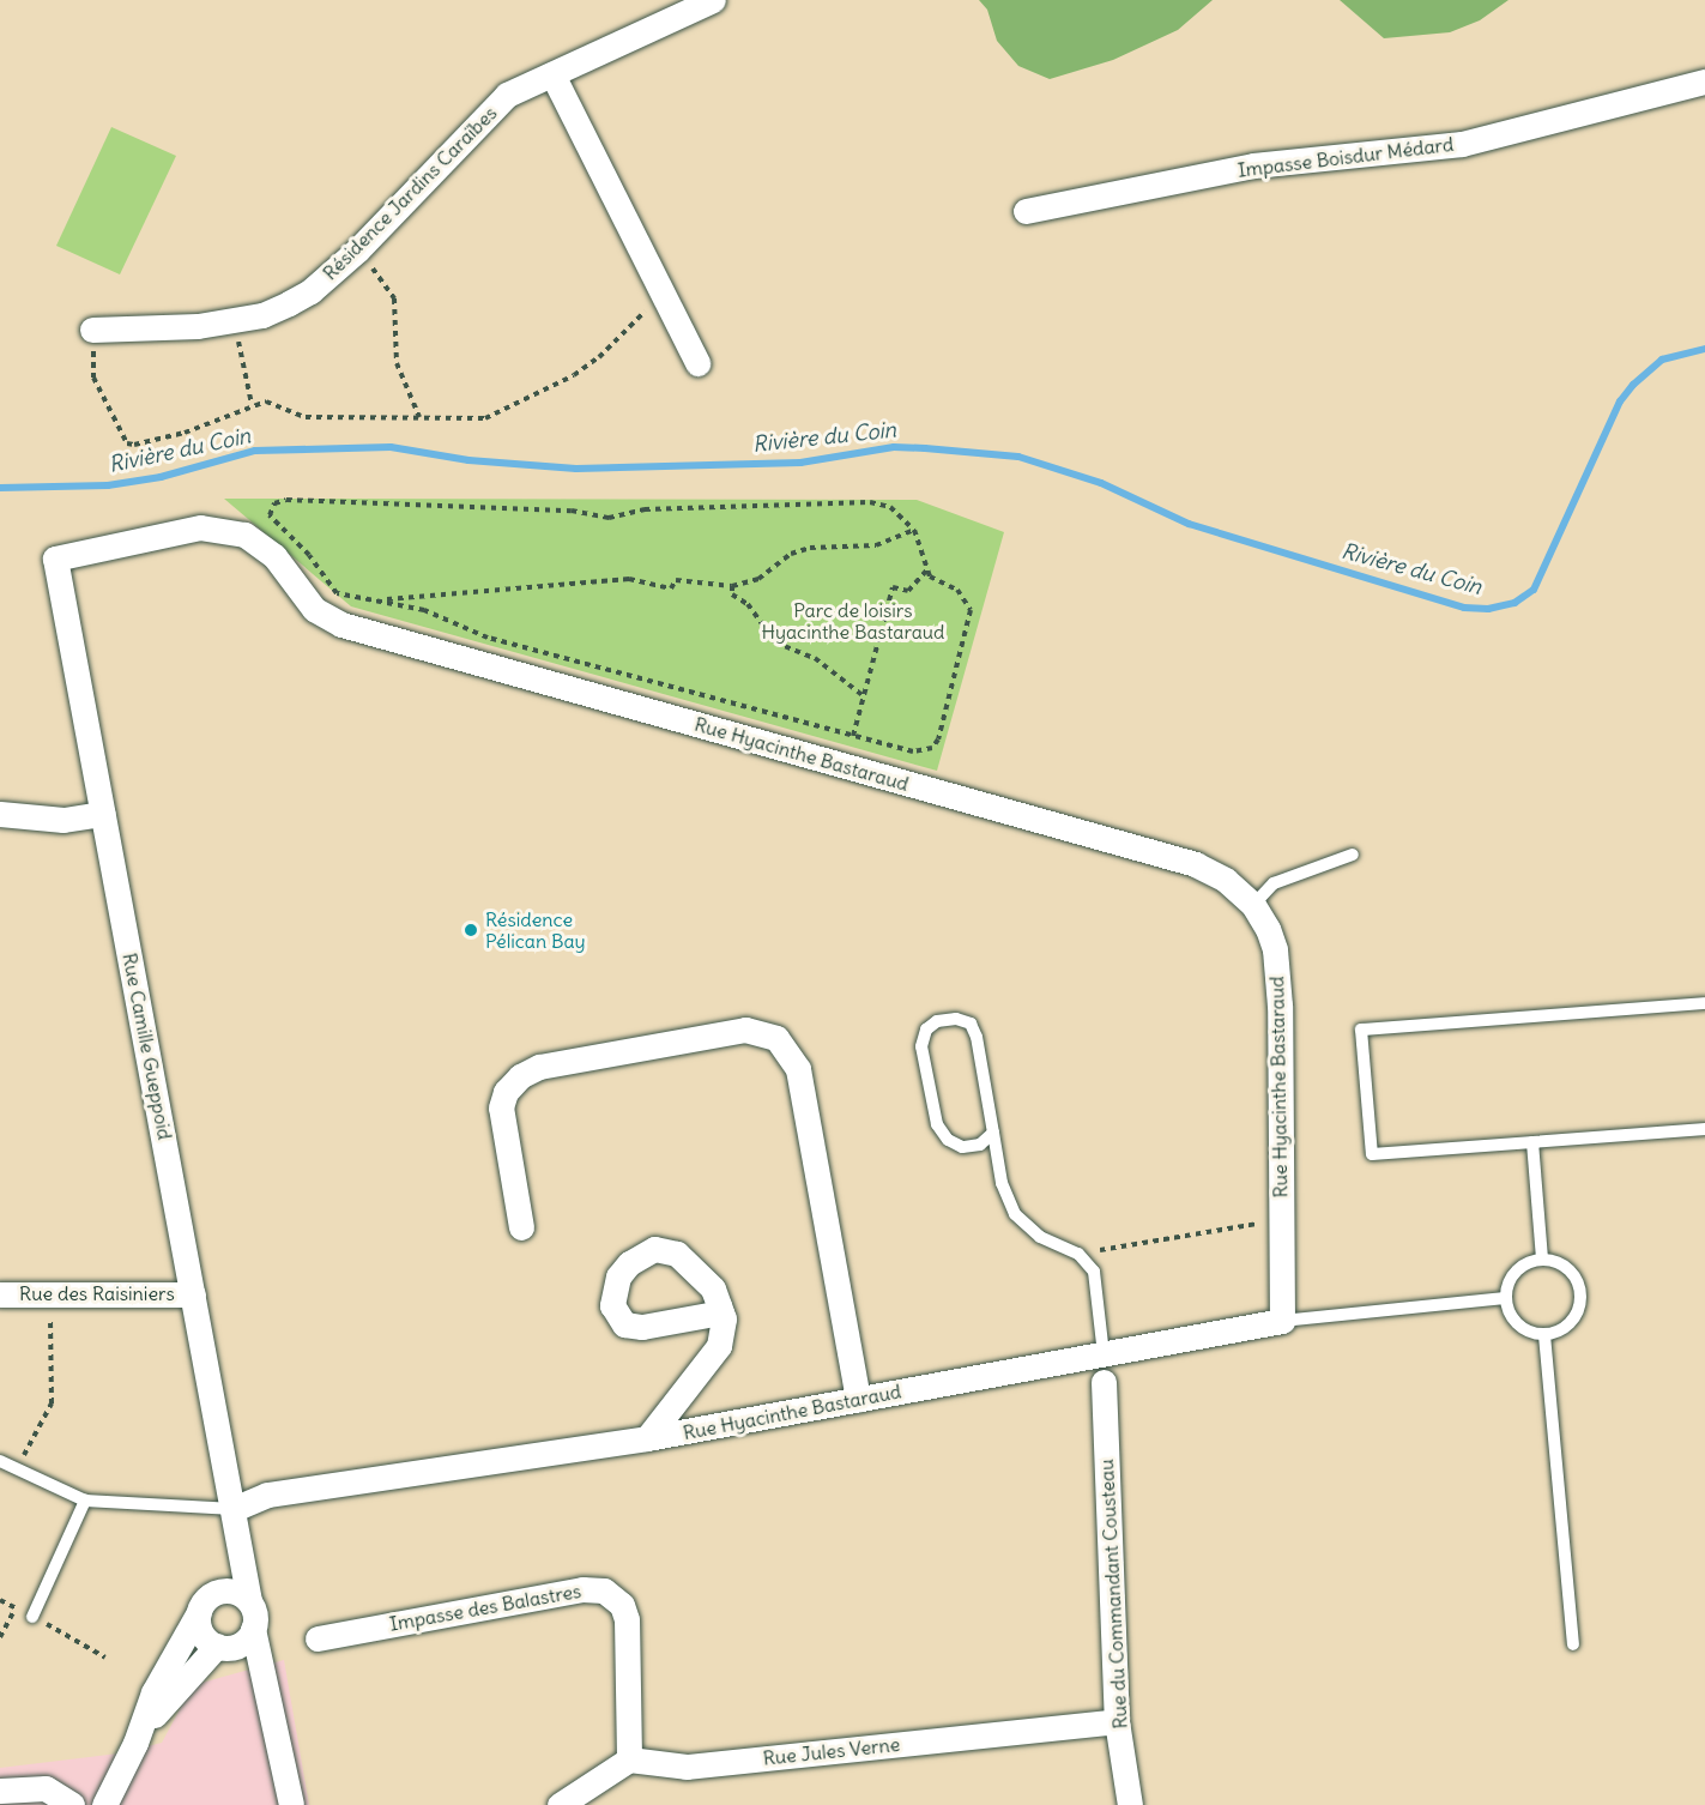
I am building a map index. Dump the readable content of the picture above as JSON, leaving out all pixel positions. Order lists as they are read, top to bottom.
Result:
{
  "streets": {
    "street": [
      "Impasse Boisdur Médard",
      "Résidence Jardins Caraïbes",
      "Rue Hyacinthe Bastaraud",
      "Rue Camille Gueppoid",
      "Rue des Raisiniers",
      "Rue du Commandant Cousteau",
      "Impasse des Balastres",
      "Rue Jules Verne"
    ]
  },
  "crossings": [
    ["Rue Hyacinthe Bastaraud", "Rue Camille Gueppoid"],
    ["Rue Camille Gueppoid", "Rue des Raisiniers"],
    ["Rue du Commandant Cousteau", "Rue Jules Verne"],
    ["Impasse des Balastres", "Rue Jules Verne"]
  ],
  "water": ["Rivière du Coin"],
  "parks": ["Parc de loisirs Hyacinthe Bastaraud"],
  "places": ["Résidence Pélican Bay"]
}
